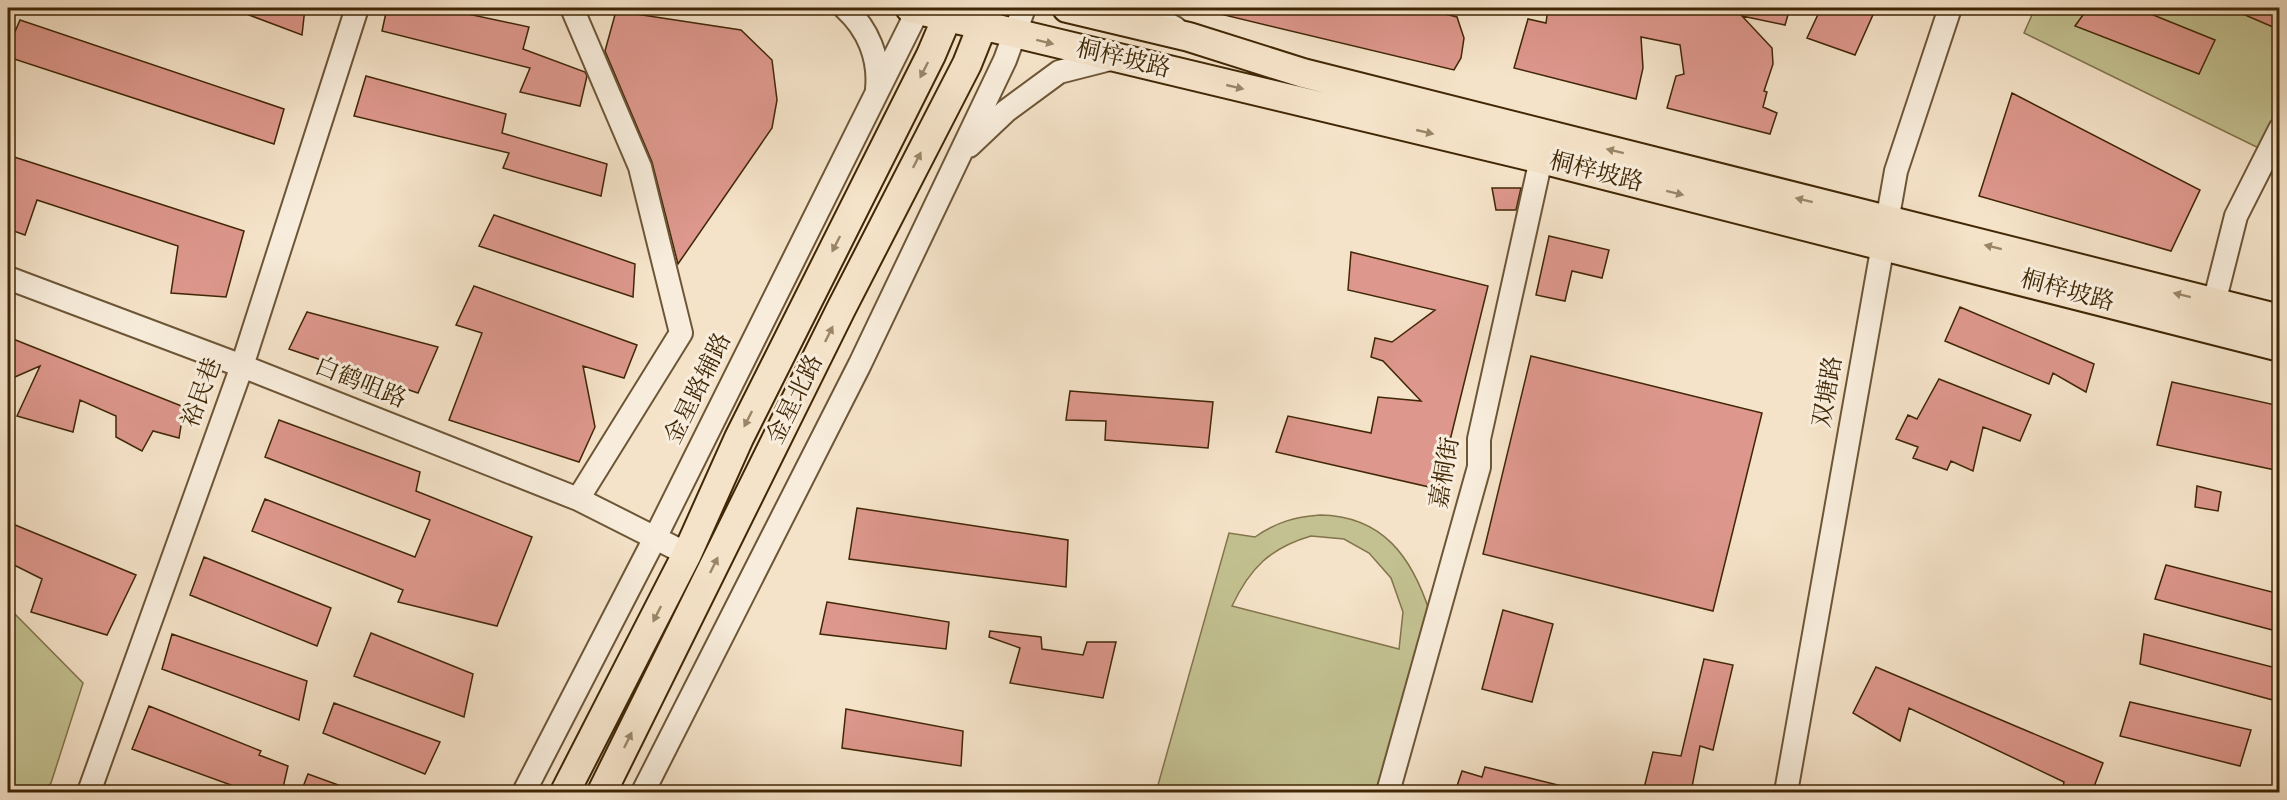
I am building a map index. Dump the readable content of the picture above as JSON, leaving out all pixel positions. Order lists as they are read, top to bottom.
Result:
{
  "streets": {
    "main road": ["桐梓坡路", "金星北路"],
    "street": [
      "白鹤咀路",
      "金星路辅路",
      "双塘路",
      "裕民巷",
      "嘉桐街"
    ]
  },
  "crossings": [
    ["桐梓坡路", "金星路辅路"],
    ["桐梓坡路", "双塘路"],
    ["桐梓坡路", "金星北路"],
    ["桐梓坡路", "嘉桐街"],
    ["白鹤咀路", "金星路辅路"],
    ["白鹤咀路", "裕民巷"],
    ["白鹤咀路", "金星北路"]
  ]
}
